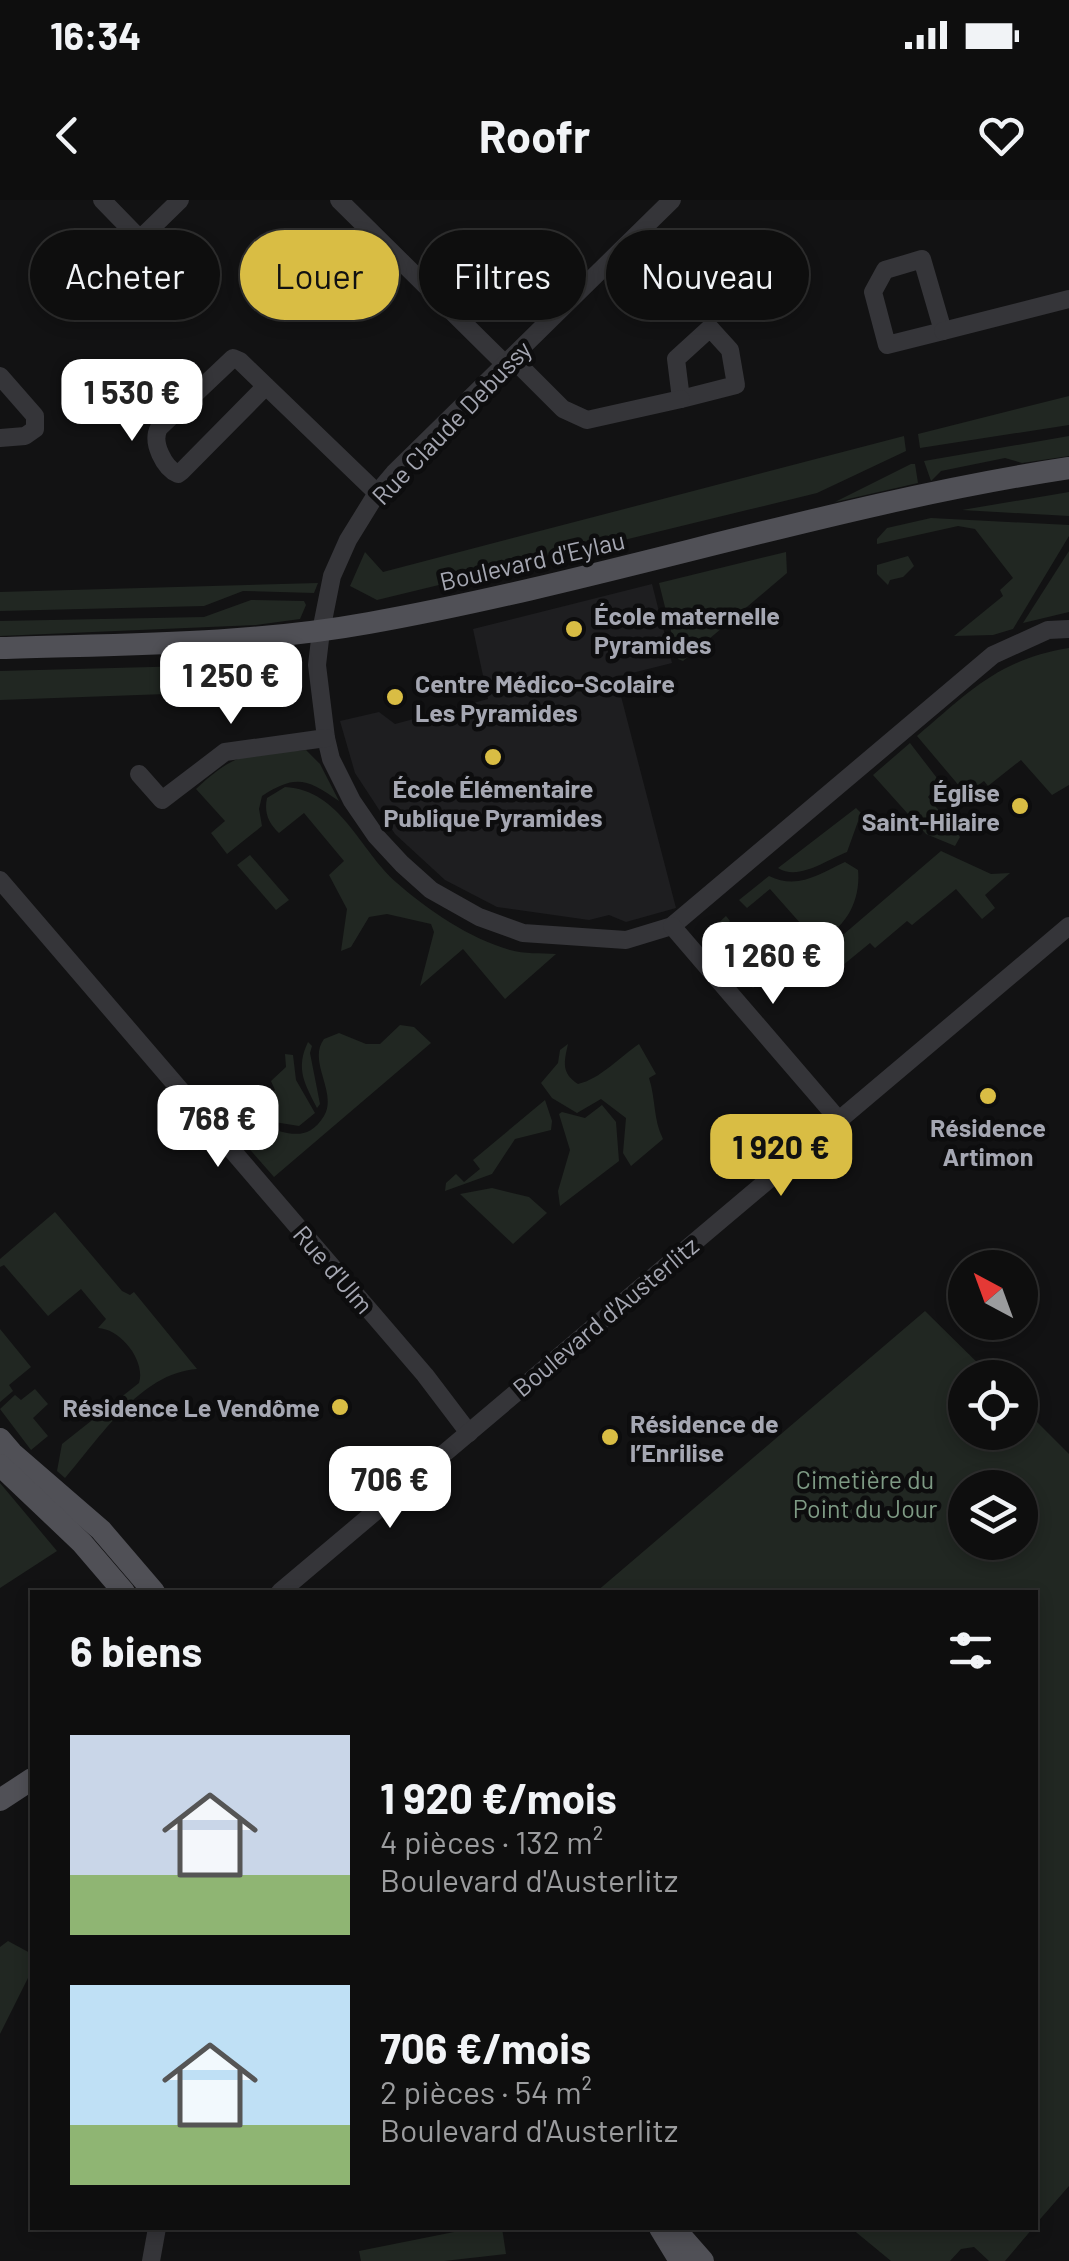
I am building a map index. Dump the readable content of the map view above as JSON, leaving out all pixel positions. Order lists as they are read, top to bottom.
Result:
{
  "streets": {
    "main road": ["Boulevard d'Eylau"],
    "street": ["Rue Claude Debussy", "Rue d'Ulm", "Boulevard d'Austerlitz"]
  },
  "crossings": [
    ["Rue Claude Debussy", "Boulevard d'Eylau"],
    ["Rue d'Ulm", "Boulevard d'Austerlitz"]
  ],
  "parks": ["Cimetière du Point du Jour"],
  "places": [
    "École maternelle Pyramides",
    "Centre Médico-Scolaire Les Pyramides",
    "École Élémentaire Publique Pyramides",
    "Église Saint-Hilaire",
    "Résidence Artimon",
    "Résidence Le Vendôme",
    "Résidence de l’Enrilise"
  ],
  "north": "top left",
  "page": {
    "status": "16:34",
    "header": "Roofr",
    "chip": [
      "Acheter",
      "Louer",
      "Filtres",
      "Nouveau"
    ],
    "price": [
      "1 530 €",
      "1 250 €",
      "1 260 €",
      "768 €",
      "1 920 €",
      "706 €"
    ],
    "heading": "6 biens",
    "list": [
      {
        "name": "1 920 €/mois",
        "note": "4 pièces · 132 m² · Boulevard d'Austerlitz"
      },
      {
        "name": "706 €/mois",
        "note": "2 pièces · 54 m² · Boulevard d'Austerlitz"
      }
    ]
  }
}
